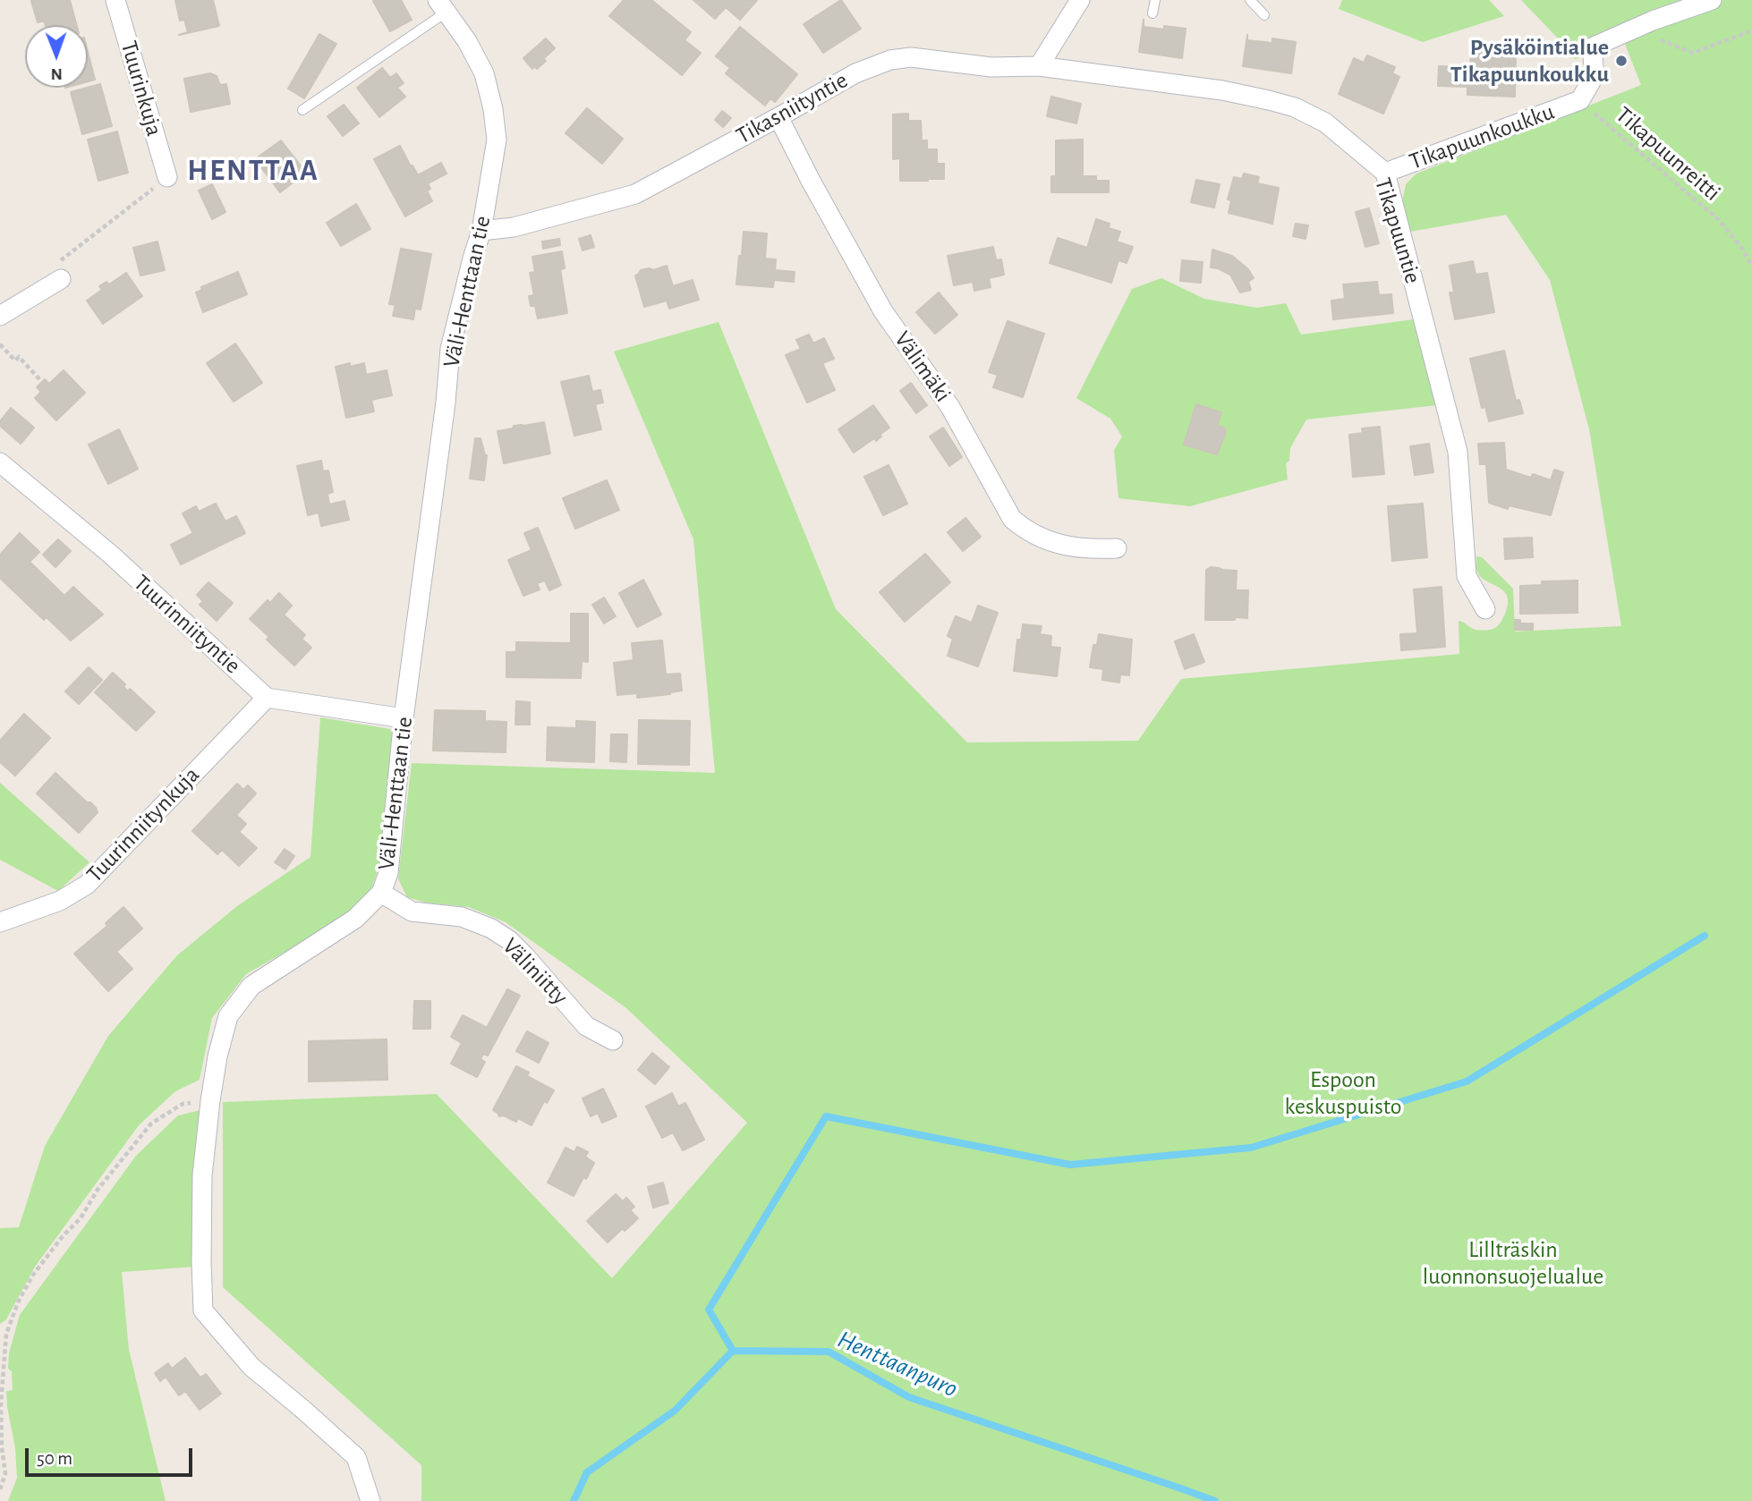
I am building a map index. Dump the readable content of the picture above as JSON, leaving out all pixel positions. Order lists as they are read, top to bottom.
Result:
{
  "streets": {
    "street": [
      "Tuurinkuja",
      "Tikasniityntie",
      "Tikapuunkoukku",
      "Tikapuuntie",
      "Väli-Henttaan tie",
      "Välimäki",
      "Tuurinniityntie",
      "Tuurinniitynkuja",
      "Väliniitty"
    ],
    "path": ["Tikapuunreitti"]
  },
  "crossings": [
    ["Tikasniityntie", "Tikapuuntie"],
    ["Tikasniityntie", "Väli-Henttaan tie"],
    ["Tikasniityntie", "Välimäki"],
    ["Tikapuunkoukku", "Tikapuunreitti"],
    ["Tikapuunkoukku", "Tikapuuntie"],
    ["Väli-Henttaan tie", "Väliniitty"],
    ["Tuurinniityntie", "Tuurinniitynkuja"]
  ],
  "districts": ["HENTTAA"],
  "water": ["Henttaanpuro"],
  "parks": ["Espoon keskuspuisto", "Lillträskin luonnonsuojelualue"],
  "places": ["Pysäköintialue Tikapuunkoukku"],
  "scale_bar": "50 m",
  "north": "bottom"
}
